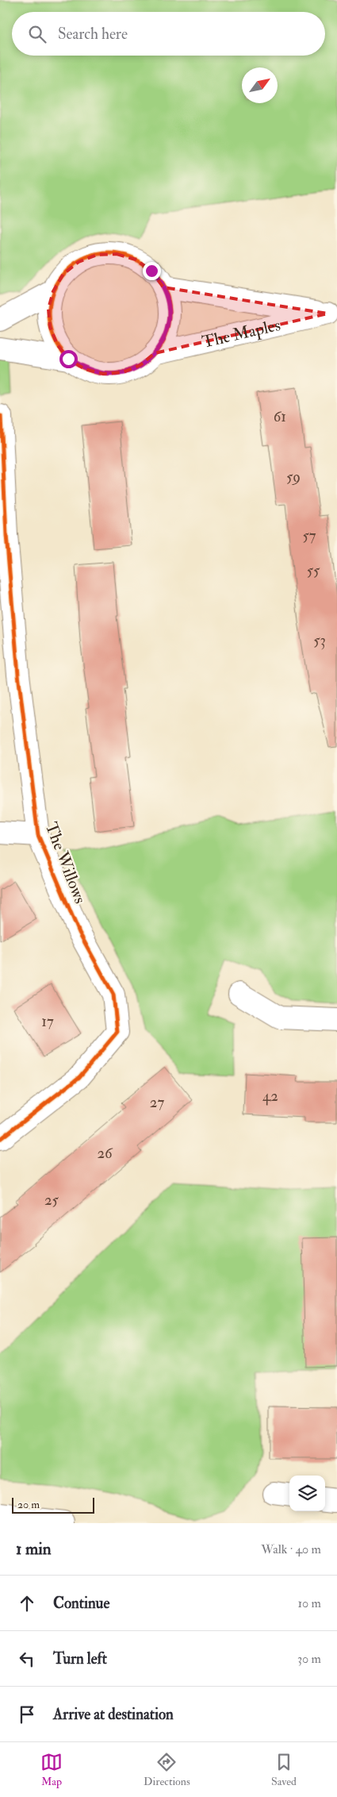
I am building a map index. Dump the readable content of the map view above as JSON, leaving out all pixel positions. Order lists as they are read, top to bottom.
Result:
{
  "streets": {
    "street": ["The Maples", "The Willows"]
  },
  "house_numbers": [
    "61",
    "59",
    "57",
    "55",
    "53",
    "17",
    "42",
    "27",
    "26",
    "25"
  ],
  "scale_bar": "20 m",
  "north": "top right",
  "page": {
    "search": "Search here",
    "scale": "20 m",
    "heading": ["1 min", "Walk · 40 m"],
    "list": [
      ["Continue", "10 m"],
      ["Turn left", "30 m"],
      "Arrive at destination"
    ],
    "nav": ["Map", "Directions", "Saved"]
  }
}
